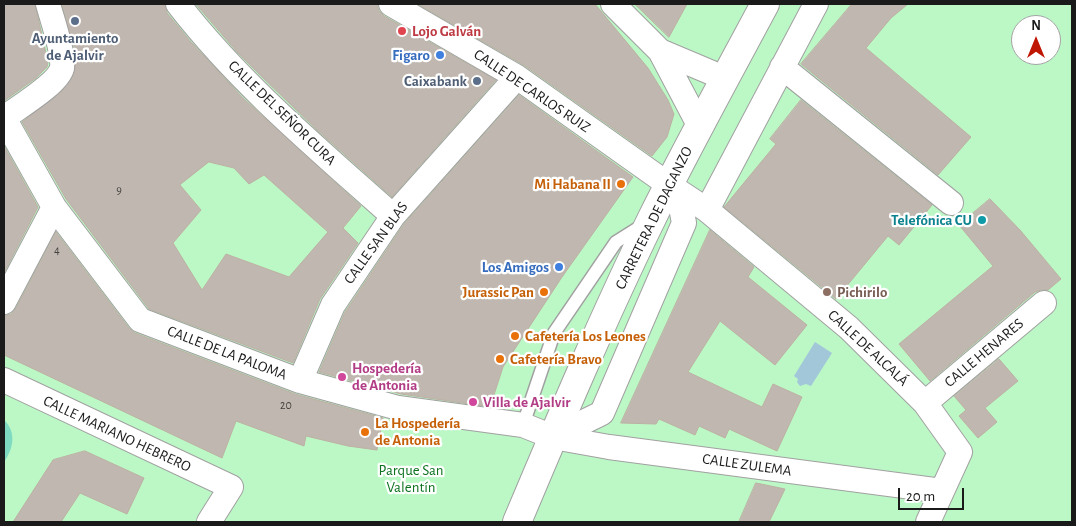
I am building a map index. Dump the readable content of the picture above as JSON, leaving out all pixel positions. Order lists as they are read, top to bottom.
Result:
{
  "streets": {
    "street": [
      "CALLE DE CARLOS RUIZ",
      "CALLE DEL SEÑOR CURA",
      "CARRETERA DE DAGANZO",
      "CALLE SAN BLAS",
      "CALLE DE ALCALÁ",
      "CALLE DE LA PALOMA",
      "CALLE HENARES",
      "CALLE MARIANO HEBRERO",
      "CALLE ZULEMA"
    ]
  },
  "crossings": [
    ["CALLE DE CARLOS RUIZ", "CARRETERA DE DAGANZO"],
    ["CALLE DE CARLOS RUIZ", "CALLE SAN BLAS"],
    ["CALLE DE CARLOS RUIZ", "CALLE DE ALCALÁ"],
    ["CALLE DEL SEÑOR CURA", "CALLE SAN BLAS"],
    ["CARRETERA DE DAGANZO", "CALLE DE ALCALÁ"],
    ["CARRETERA DE DAGANZO", "CALLE DE LA PALOMA"],
    ["CARRETERA DE DAGANZO", "CALLE ZULEMA"],
    ["CALLE SAN BLAS", "CALLE DE LA PALOMA"],
    ["CALLE DE ALCALÁ", "CALLE HENARES"],
    ["CALLE DE ALCALÁ", "CALLE ZULEMA"],
    ["CALLE DE LA PALOMA", "CALLE ZULEMA"]
  ],
  "parks": ["Parque San Valentín"],
  "places": [
    "Ayuntamiento de Ajalvir",
    "Lojo Galván",
    "Figaro",
    "Caixabank",
    "Mi Habana II",
    "Telefónica CU",
    "Los Amigos",
    "Jurassic Pan",
    "Pichirilo",
    "Cafetería Los Leones",
    "Cafetería Bravo",
    "Hospedería de Antonia",
    "Villa de Ajalvir",
    "La Hospedería de Antonia"
  ],
  "house_numbers": ["9", "4", "20"],
  "scale_bar": "20 m",
  "north": "top"
}
